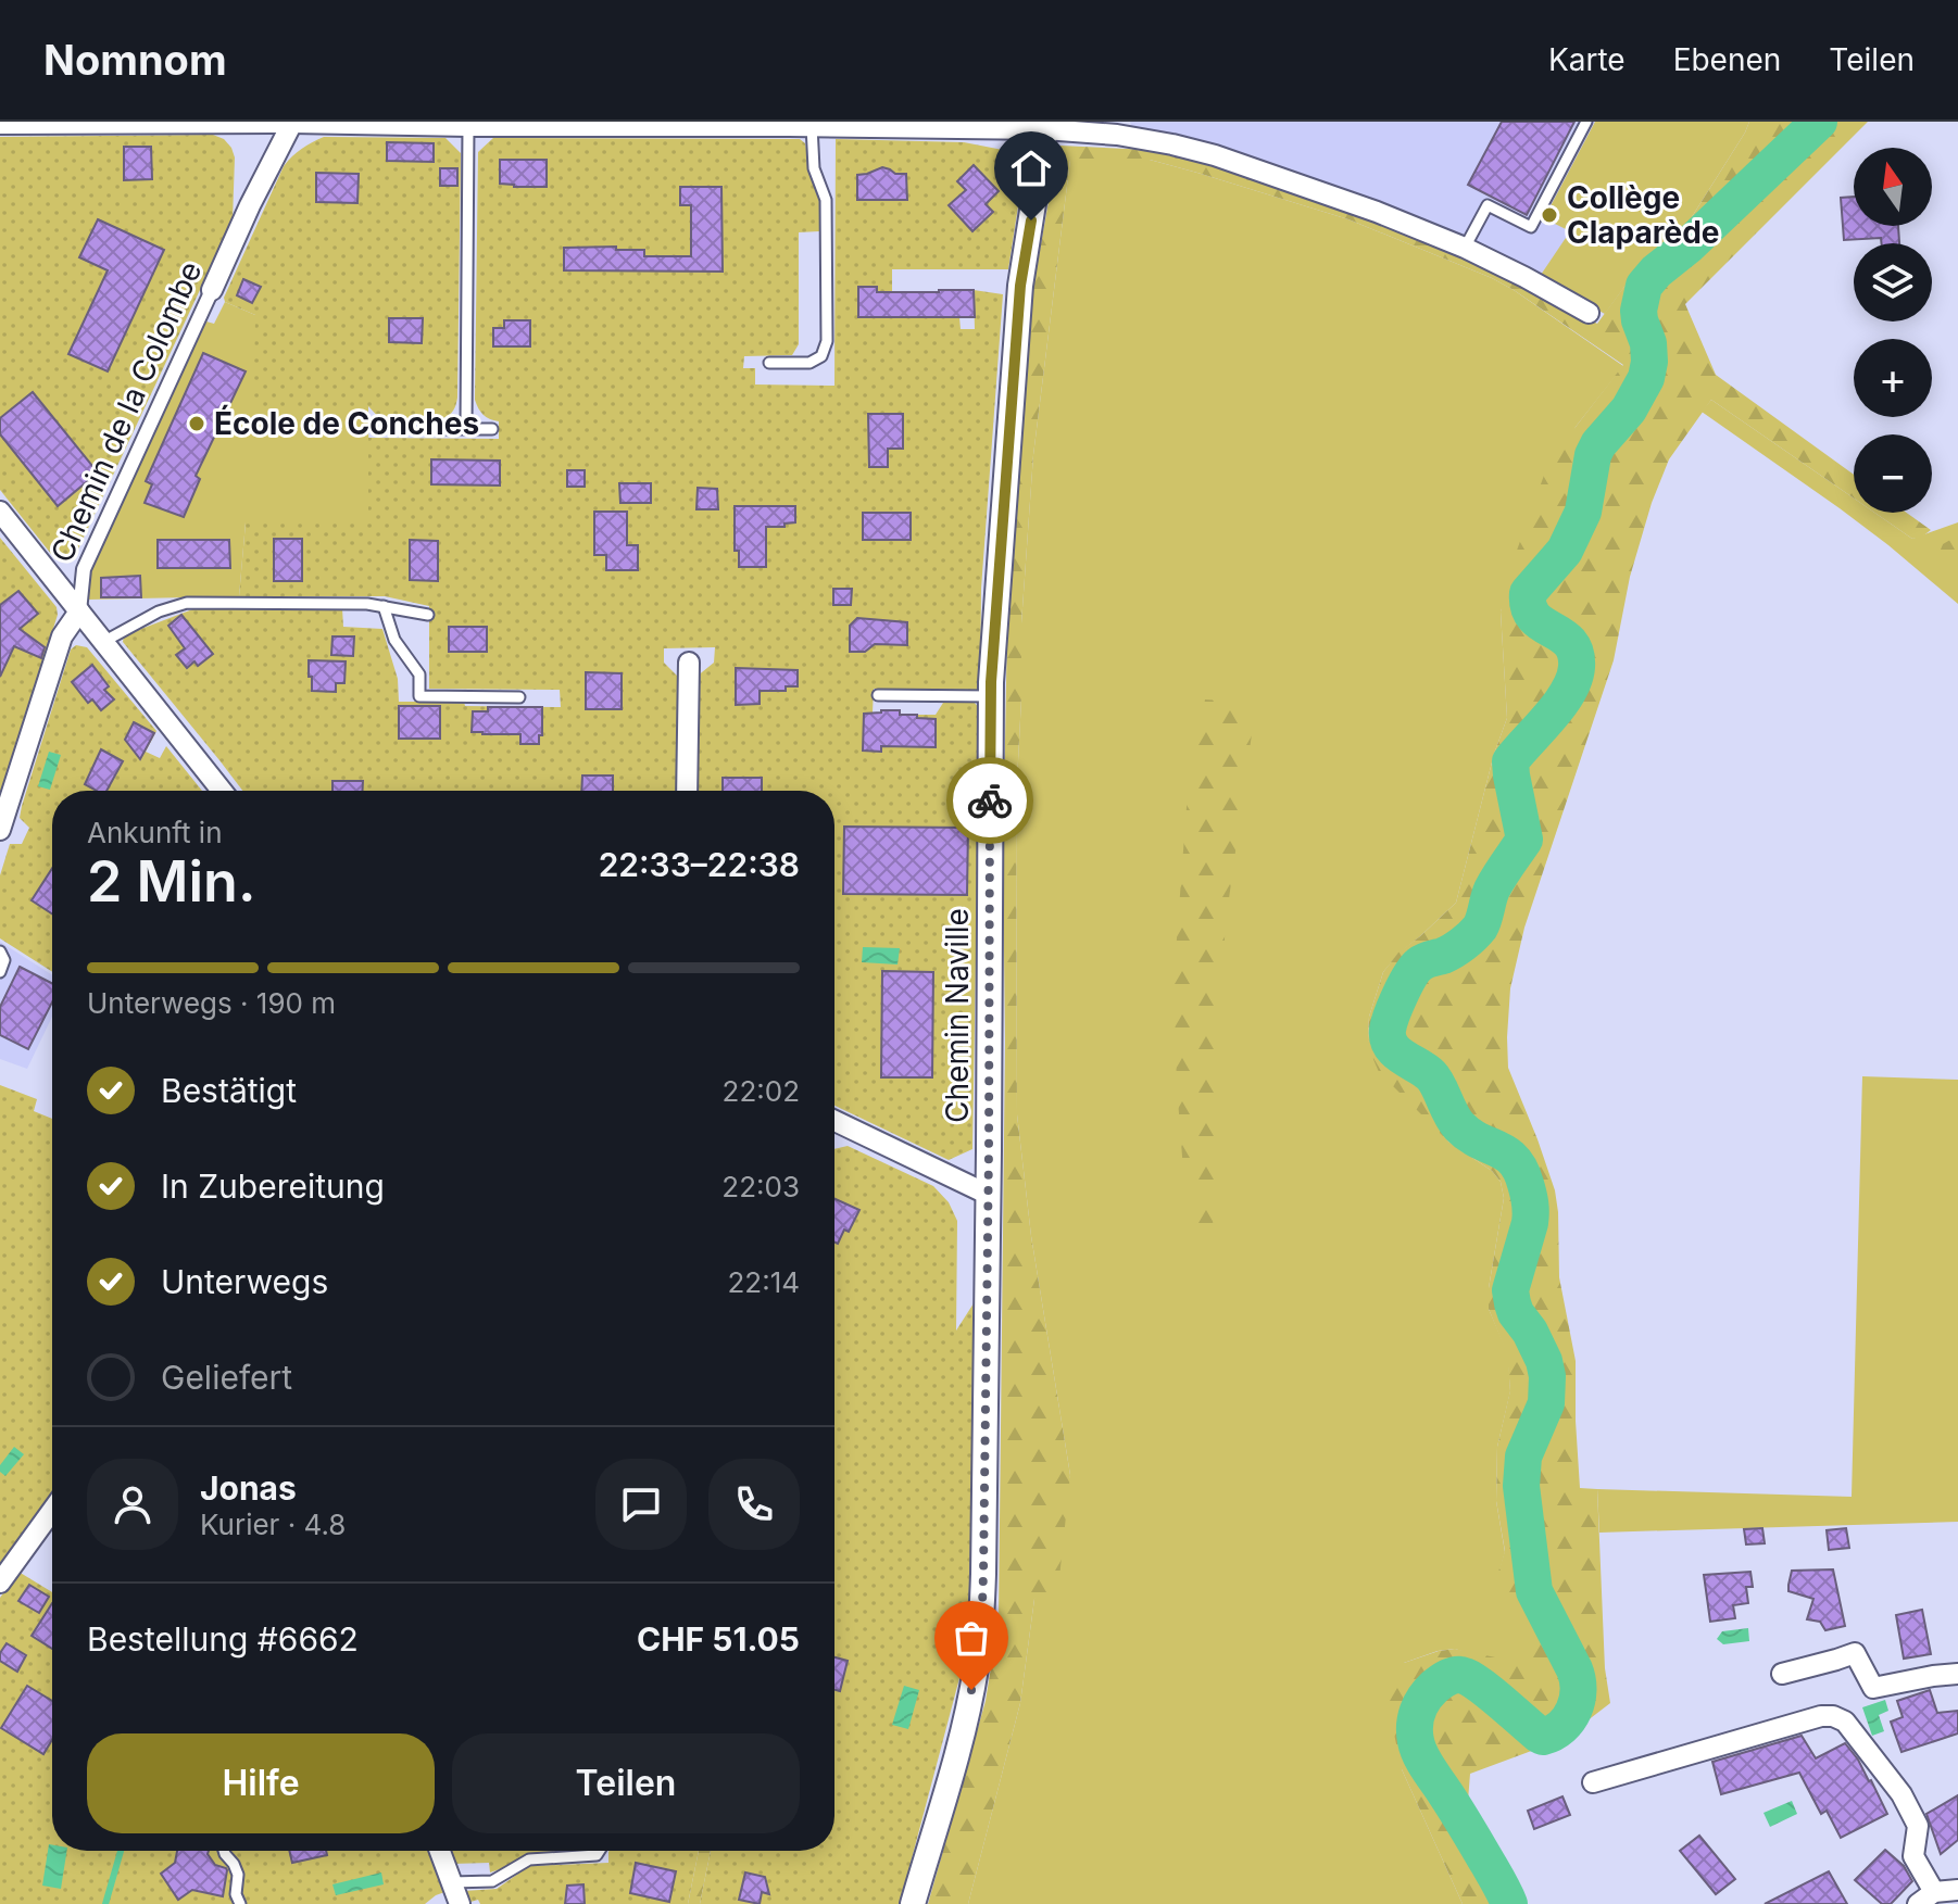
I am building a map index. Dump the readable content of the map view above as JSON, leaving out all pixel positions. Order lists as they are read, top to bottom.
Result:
{
  "streets": {
    "street": ["Chemin de la Colombe", "Chemin Naville"]
  },
  "places": ["Collège Claparède", "École de Conches"],
  "north": "top",
  "page": {
    "header": "Nomnom",
    "nav": ["Karte", "Ebenen", "Teilen"],
    "map_buttons": ["+", "−"],
    "heading": ["2 Min.", "Ankunft in", "22:33–22:38"],
    "panel": [
      "Jonas",
      "Kurier · 4.8",
      "Bestellung #6662",
      "CHF 51.05"
    ],
    "bar": "Unterwegs · 190 m",
    "list": [
      ["Bestätigt", "22:02"],
      ["In Zubereitung", "22:03"],
      ["Unterwegs", "22:14"],
      "Geliefert"
    ],
    "buttons": ["Hilfe", "Teilen"]
  }
}
